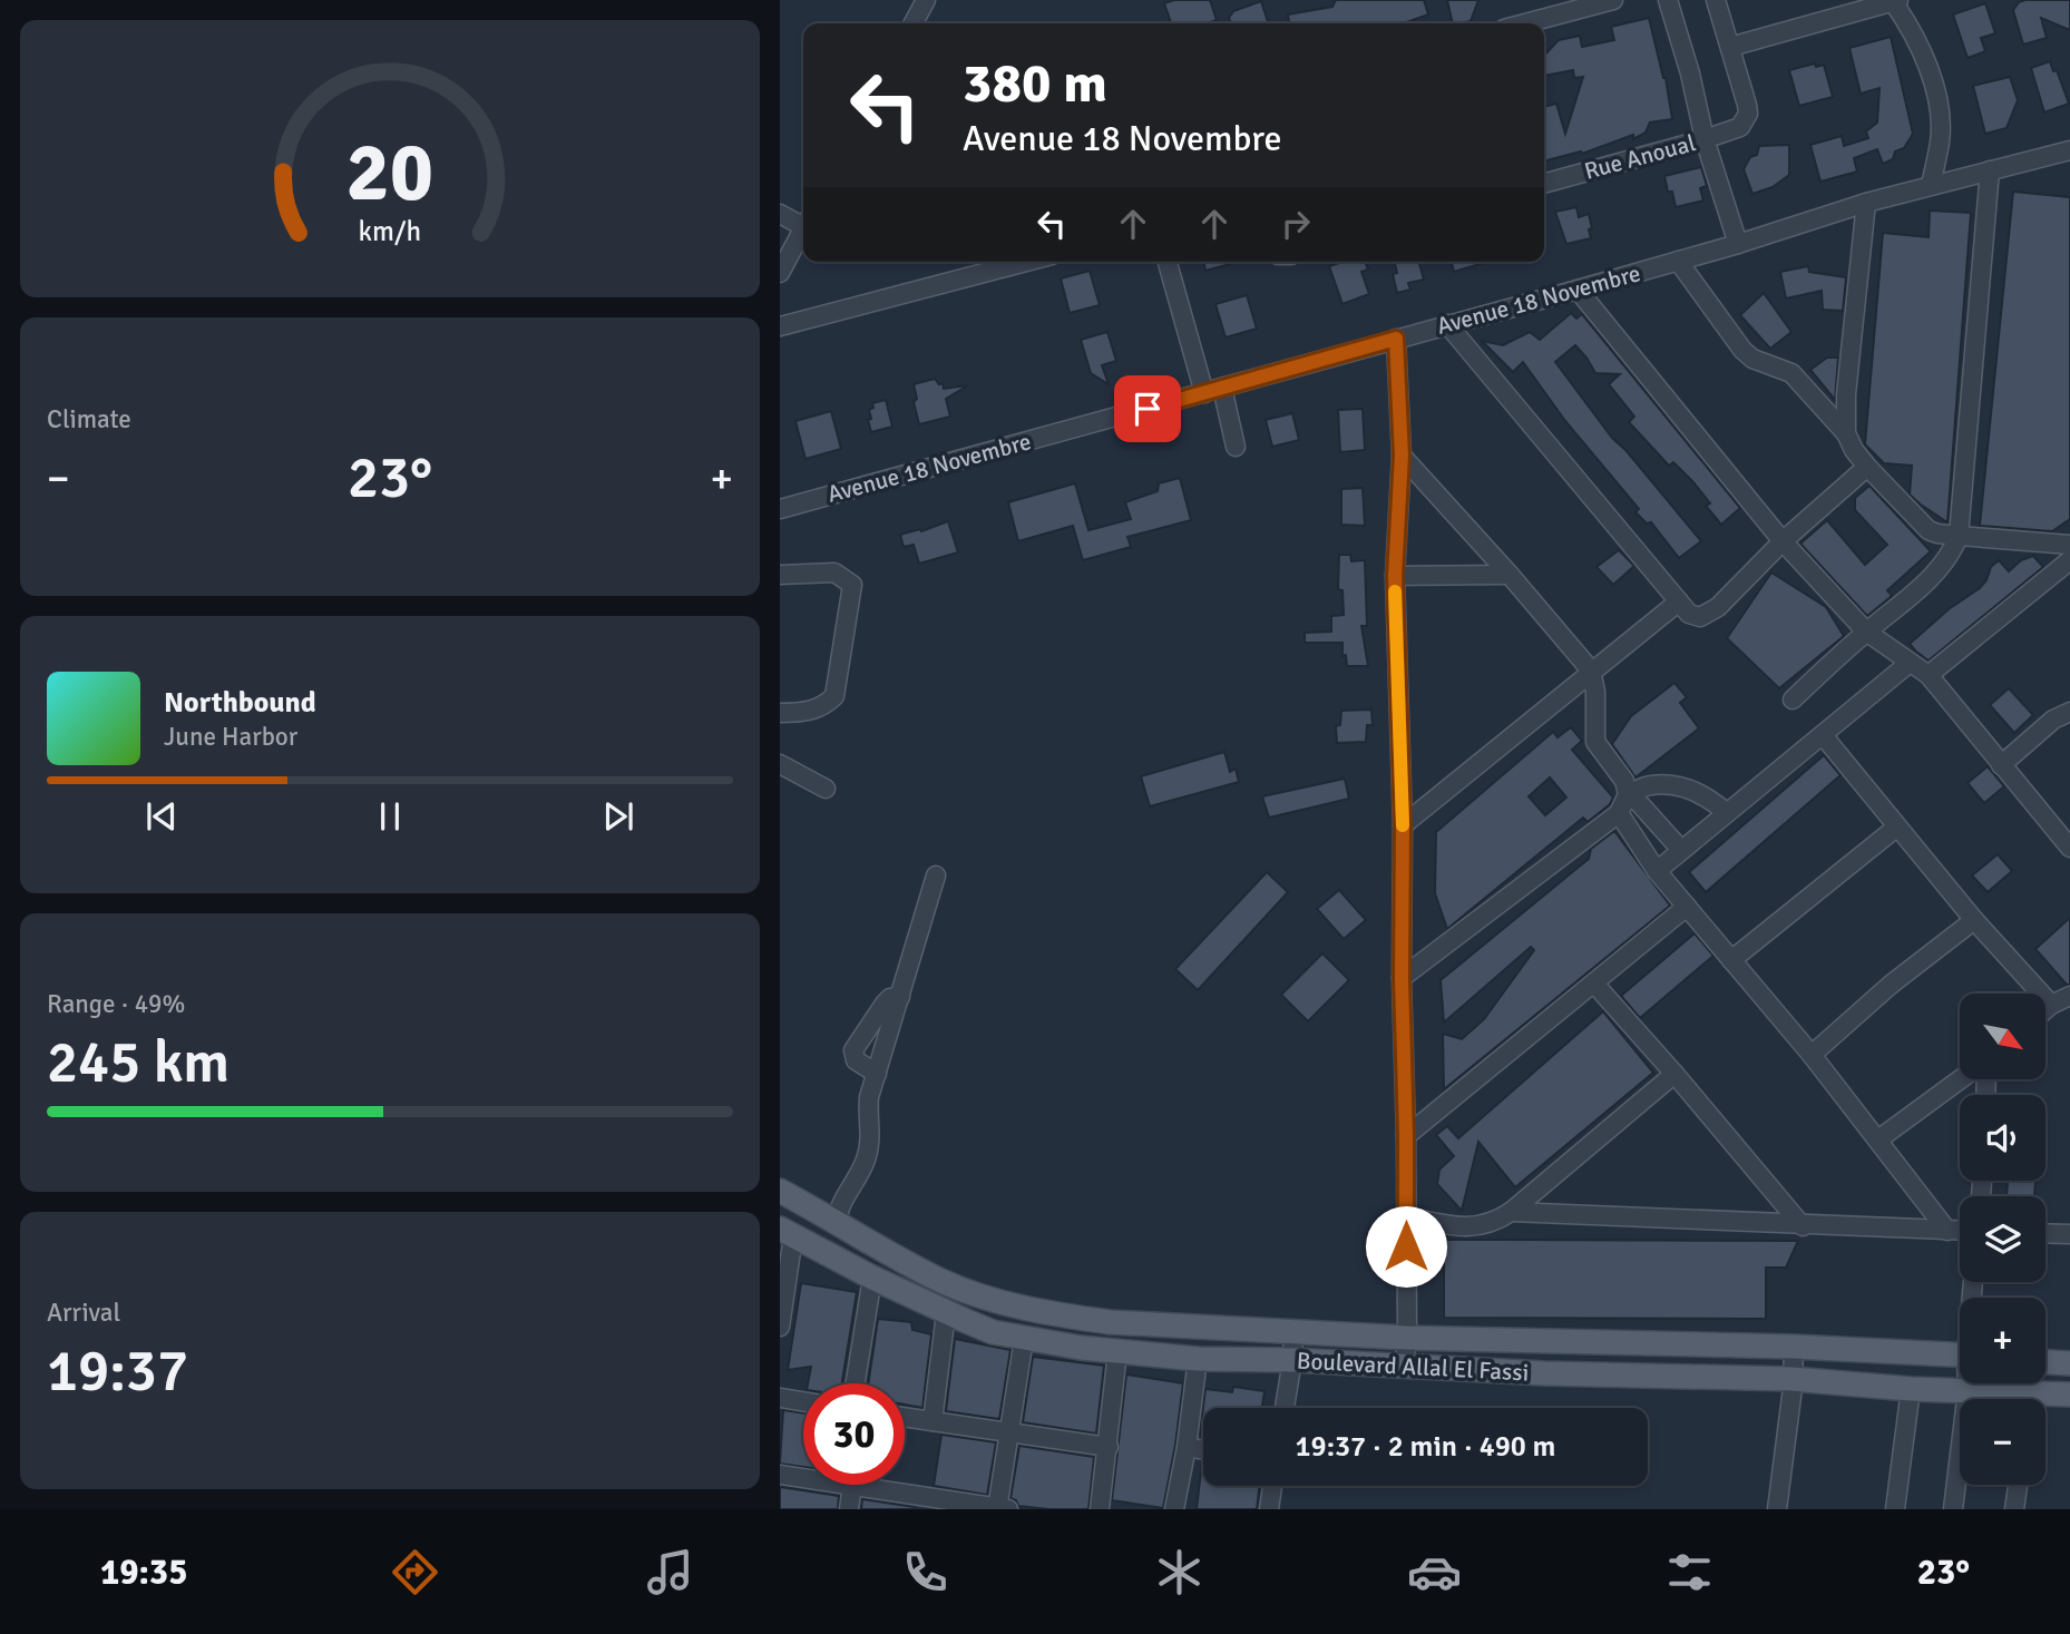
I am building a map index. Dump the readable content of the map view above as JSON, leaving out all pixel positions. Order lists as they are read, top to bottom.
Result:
{
  "streets": {
    "main road": ["Boulevard Allal El Fassi"],
    "street": ["Rue Anoual", "Avenue 18 Novembre"]
  },
  "north": "bottom right",
  "page": {
    "turn": ["380 m", "Avenue 18 Novembre"],
    "tile": [
      "Climate",
      ["Range · 49%", "245 km"],
      ["Arrival", "19:37"]
    ],
    "heat": ["−", "23°", "+"],
    "song": ["Northbound", "June Harbor"],
    "map_buttons": ["+", "−"],
    "limit": "30",
    "trip": "19:37 · 2 min · 490 m",
    "tabs": ["19:35", "23°"],
    "gauge": ["20", "km/h"]
  }
}
